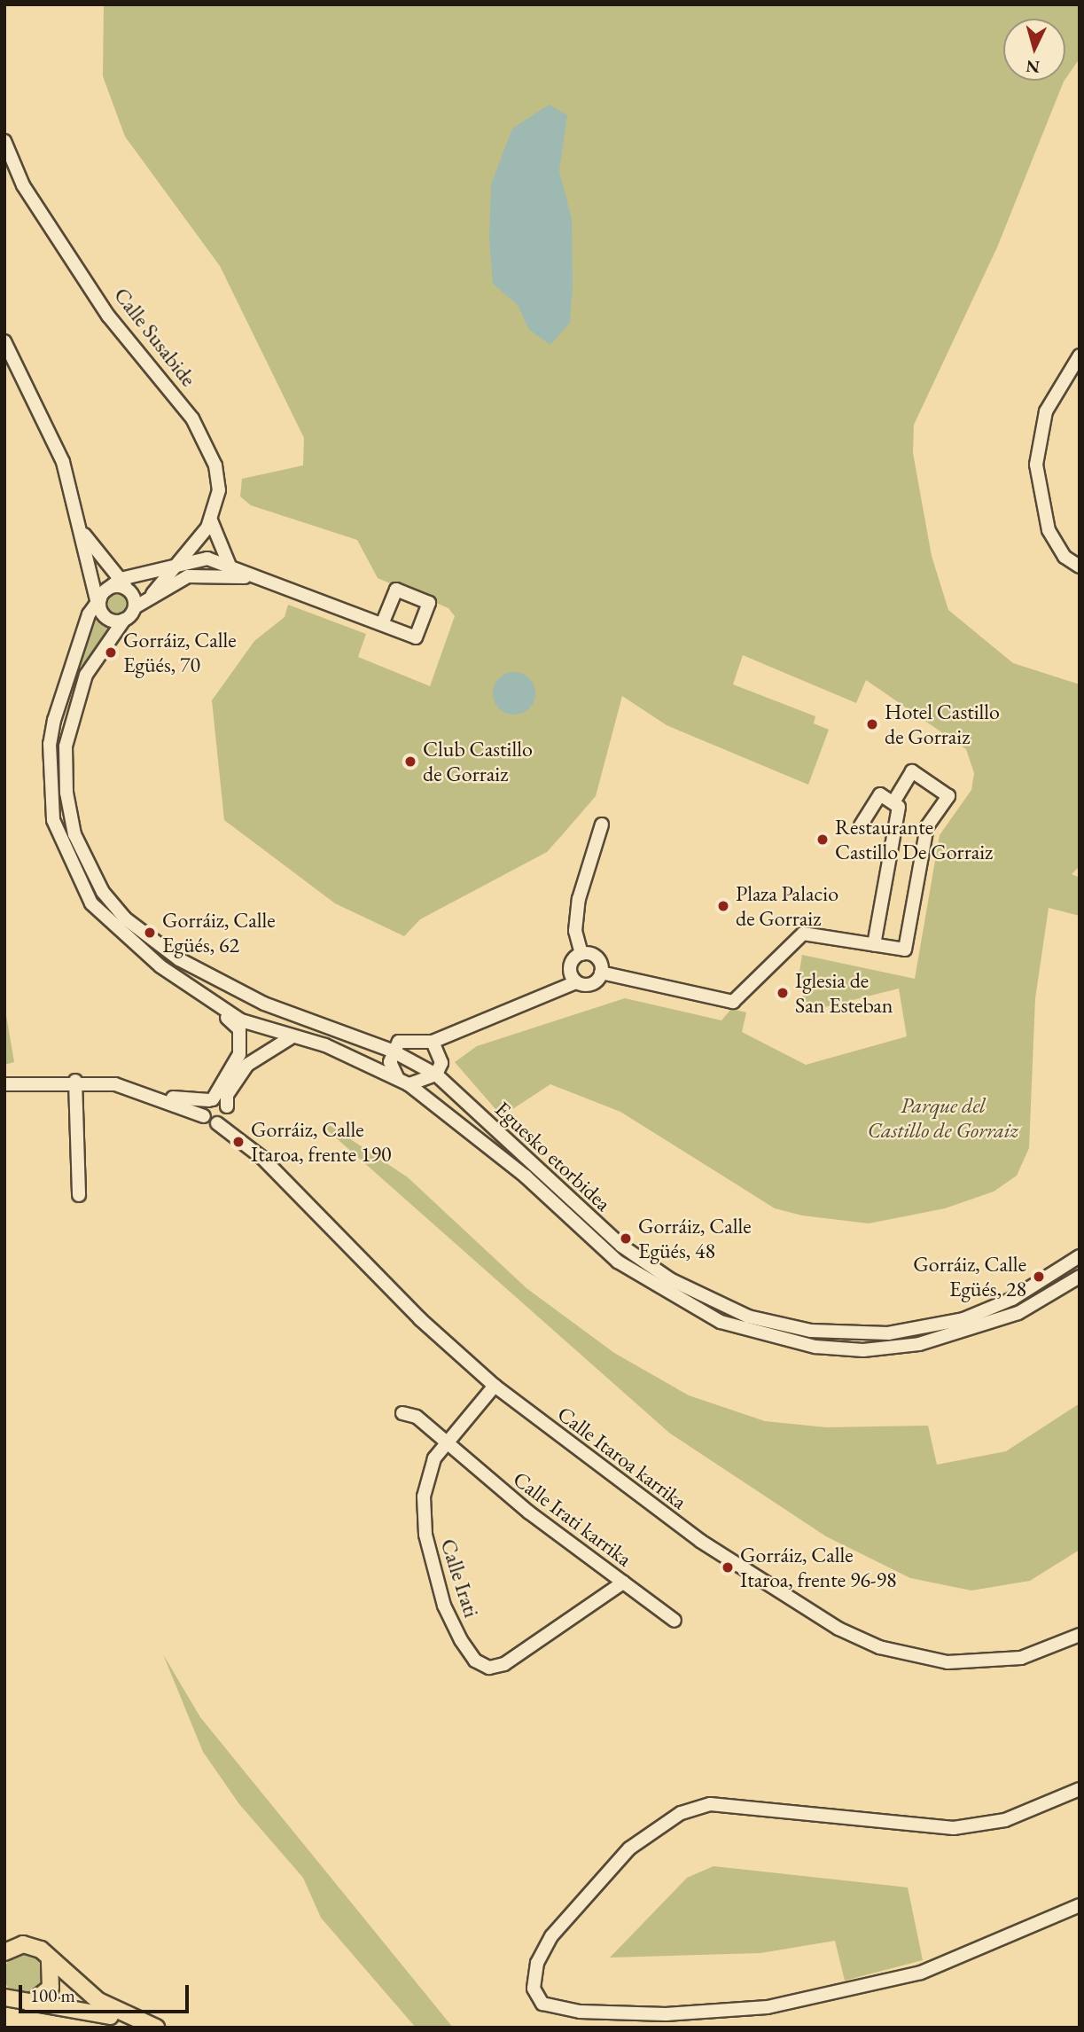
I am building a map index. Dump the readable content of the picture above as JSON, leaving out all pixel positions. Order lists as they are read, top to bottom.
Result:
{
  "streets": {
    "street": [
      "Calle Susabide",
      "Eguesko etorbidea",
      "Calle Itaroa karrika",
      "Calle Irati karrika",
      "Calle Irati"
    ]
  },
  "crossings": [
    ["Calle Itaroa karrika", "Calle Irati"],
    ["Calle Irati karrika", "Calle Irati"]
  ],
  "parks": ["Parque del Castillo de Gorraiz"],
  "places": [
    "Gorráiz, Calle Egüés, 70",
    "Hotel Castillo de Gorraiz",
    "Club Castillo de Gorraiz",
    "Restaurante Castillo De Gorraiz",
    "Plaza Palacio de Gorraiz",
    "Gorráiz, Calle Egüés, 62",
    "Iglesia de San Esteban",
    "Gorráiz, Calle Itaroa, frente 190",
    "Gorráiz, Calle Egüés, 48",
    "Gorráiz, Calle Egüés, 28",
    "Gorráiz, Calle Itaroa, frente 96-98"
  ],
  "scale_bar": "100 m",
  "north": "bottom"
}
